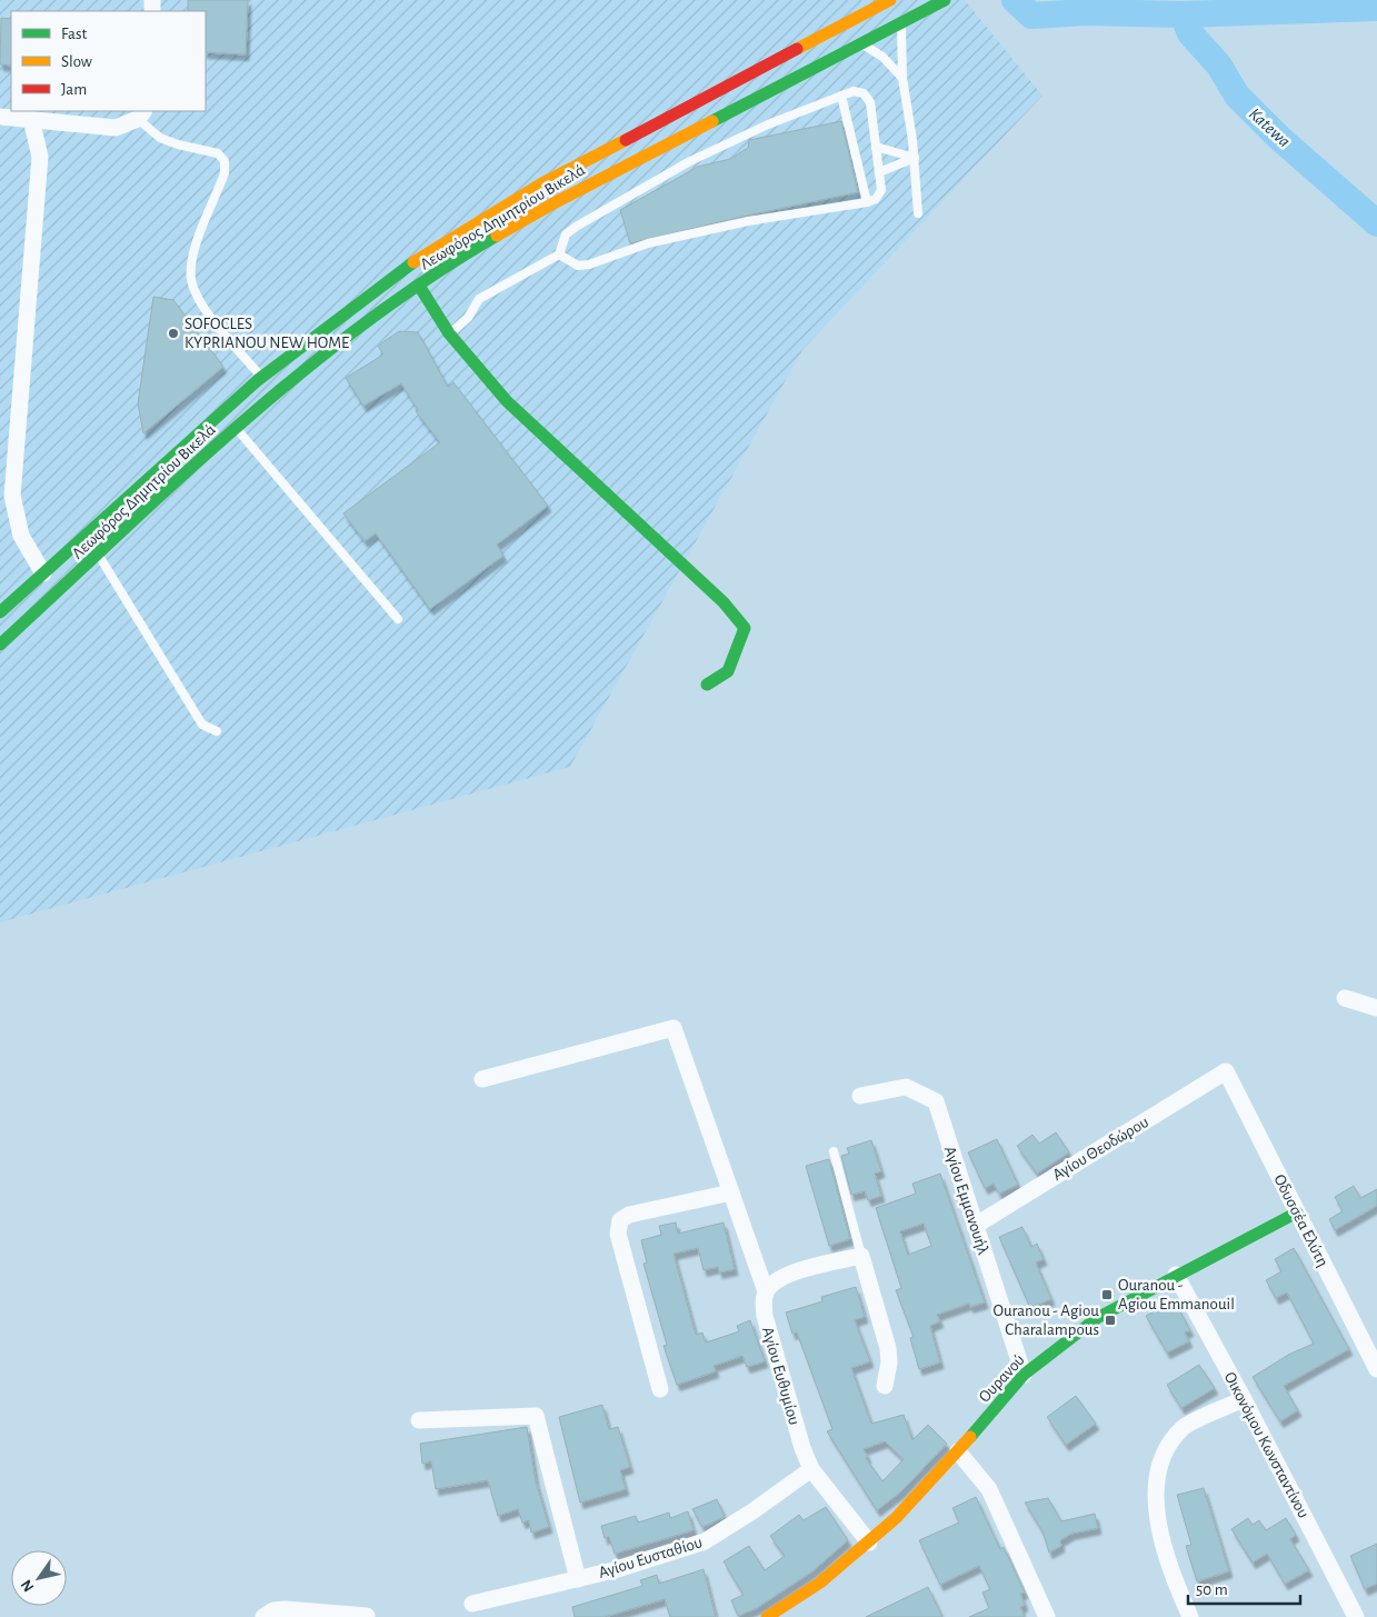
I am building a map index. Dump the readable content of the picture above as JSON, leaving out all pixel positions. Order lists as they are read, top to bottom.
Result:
{
  "streets": {
    "main road": ["Λεωφόρος Δημητρίου Βικελά", "Ουρανού"],
    "street": [
      "Αγίου Θεοδώρου",
      "Αγίου Εμμανουήλ",
      "Οδυσσέα Ελύτη",
      "Αγίου Ευθυμίου",
      "Οικονόμου Κωνσταντίνου",
      "Αγίου Ευσταθίου"
    ]
  },
  "crossings": [
    ["Αγίου Θεοδώρου", "Αγίου Εμμανουήλ"],
    ["Αγίου Θεοδώρου", "Οδυσσέα Ελύτη"],
    ["Αγίου Εμμανουήλ", "Ουρανού"],
    ["Οδυσσέα Ελύτη", "Ουρανού"],
    ["Αγίου Ευθυμίου", "Ουρανού"],
    ["Αγίου Ευθυμίου", "Αγίου Ευσταθίου"],
    ["Ουρανού", "Οικονόμου Κωνσταντίνου"]
  ],
  "water": ["Katewa"],
  "places": {
    "other": ["SOFOCLES KYPRIANOU NEW HOME"],
    "transit": ["Ouranou - Agiou Emmanouil", "Ouranou - Agiou Charalampous"]
  },
  "legend": ["Fast", "Slow", "Jam"],
  "scale_bar": "50 m",
  "north": "bottom left"
}
